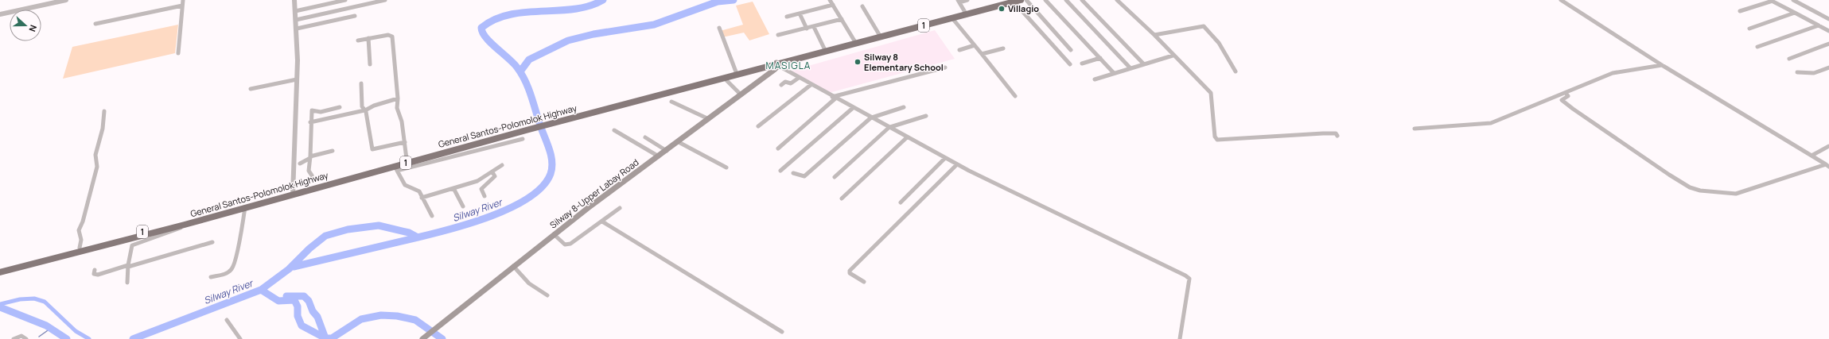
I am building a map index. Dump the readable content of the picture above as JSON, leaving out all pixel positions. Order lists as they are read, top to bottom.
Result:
{
  "streets": {
    "highway": ["1", "General Santos-Polomolok Highway"],
    "main road": ["Silway 8-Upper Labay Road"]
  },
  "crossings": [
    ["1", "General Santos-Polomolok Highway"],
    ["1", "Silway 8-Upper Labay Road"],
    ["General Santos-Polomolok Highway", "Silway 8-Upper Labay Road"]
  ],
  "districts": ["MASIGLA"],
  "water": ["Silway River"],
  "places": ["Villagio", "Silway 8 Elementary School"],
  "north": "right"
}
